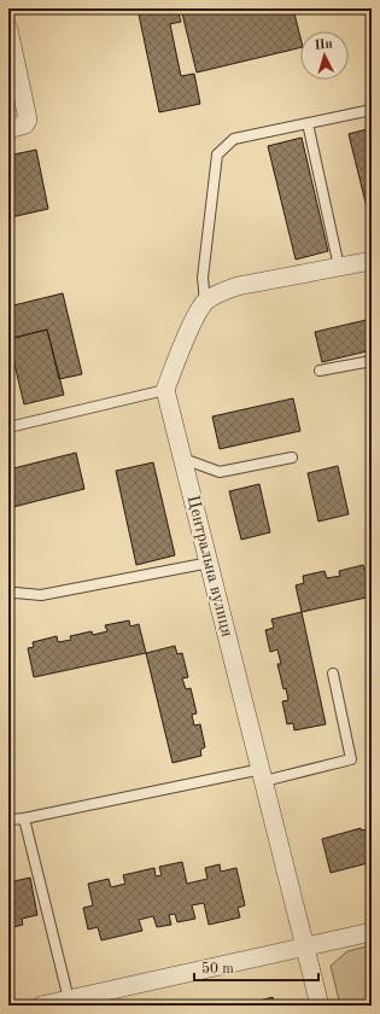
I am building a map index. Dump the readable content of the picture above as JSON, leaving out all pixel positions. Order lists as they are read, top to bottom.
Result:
{
  "streets": {
    "street": ["Центральна вулиця"]
  },
  "scale_bar": "50 m",
  "north": "top"
}
